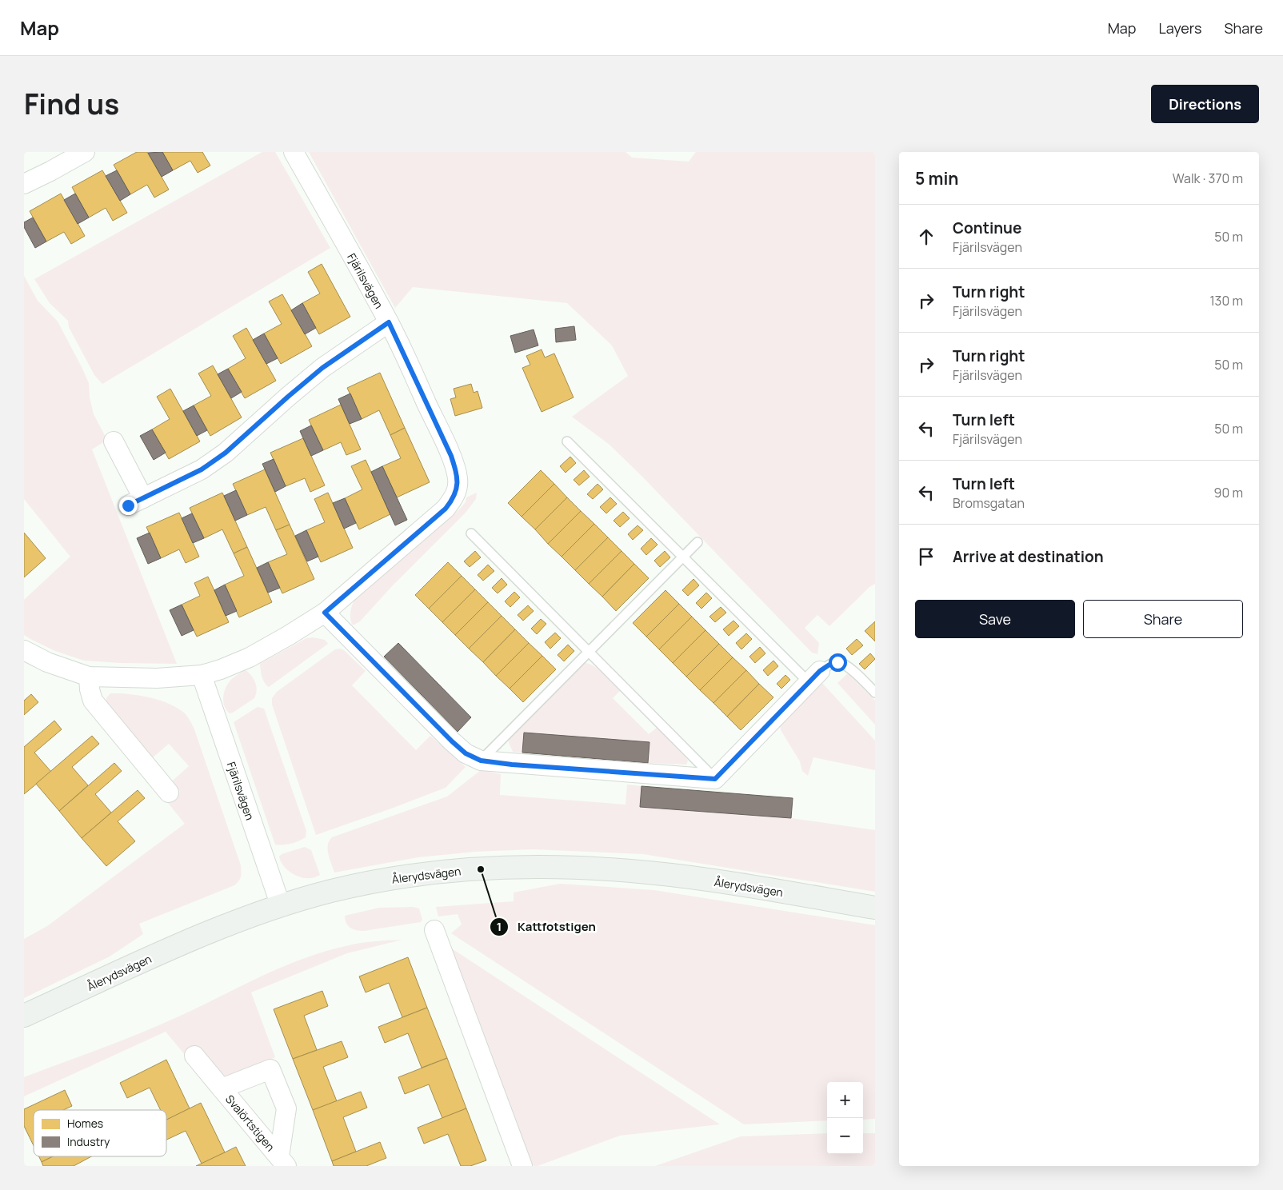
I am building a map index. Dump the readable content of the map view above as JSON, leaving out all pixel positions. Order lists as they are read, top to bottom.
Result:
{
  "streets": {
    "main road": ["Ålerydsvägen"],
    "street": ["Fjärilsvägen", "Svalörtstigen"]
  },
  "crossings": [
    ["Fjärilsvägen", "Ålerydsvägen"]
  ],
  "places": ["Kattfotstigen"],
  "legend": ["Homes", "Industry"],
  "page": {
    "header": "Map",
    "nav": ["Map", "Layers", "Share"],
    "title": "Find us",
    "buttons": [
      "Directions",
      ["Save", "Share"]
    ],
    "heading": ["5 min", "Walk · 370 m"],
    "list": [
      ["Continue", "Fjärilsvägen", "50 m"],
      ["Turn right", "Fjärilsvägen", "130 m"],
      ["Turn right", "Fjärilsvägen", "50 m"],
      ["Turn left", "Fjärilsvägen", "50 m"],
      ["Turn left", "Bromsgatan", "90 m"],
      "Arrive at destination"
    ],
    "map_buttons": ["+", "−"]
  }
}
